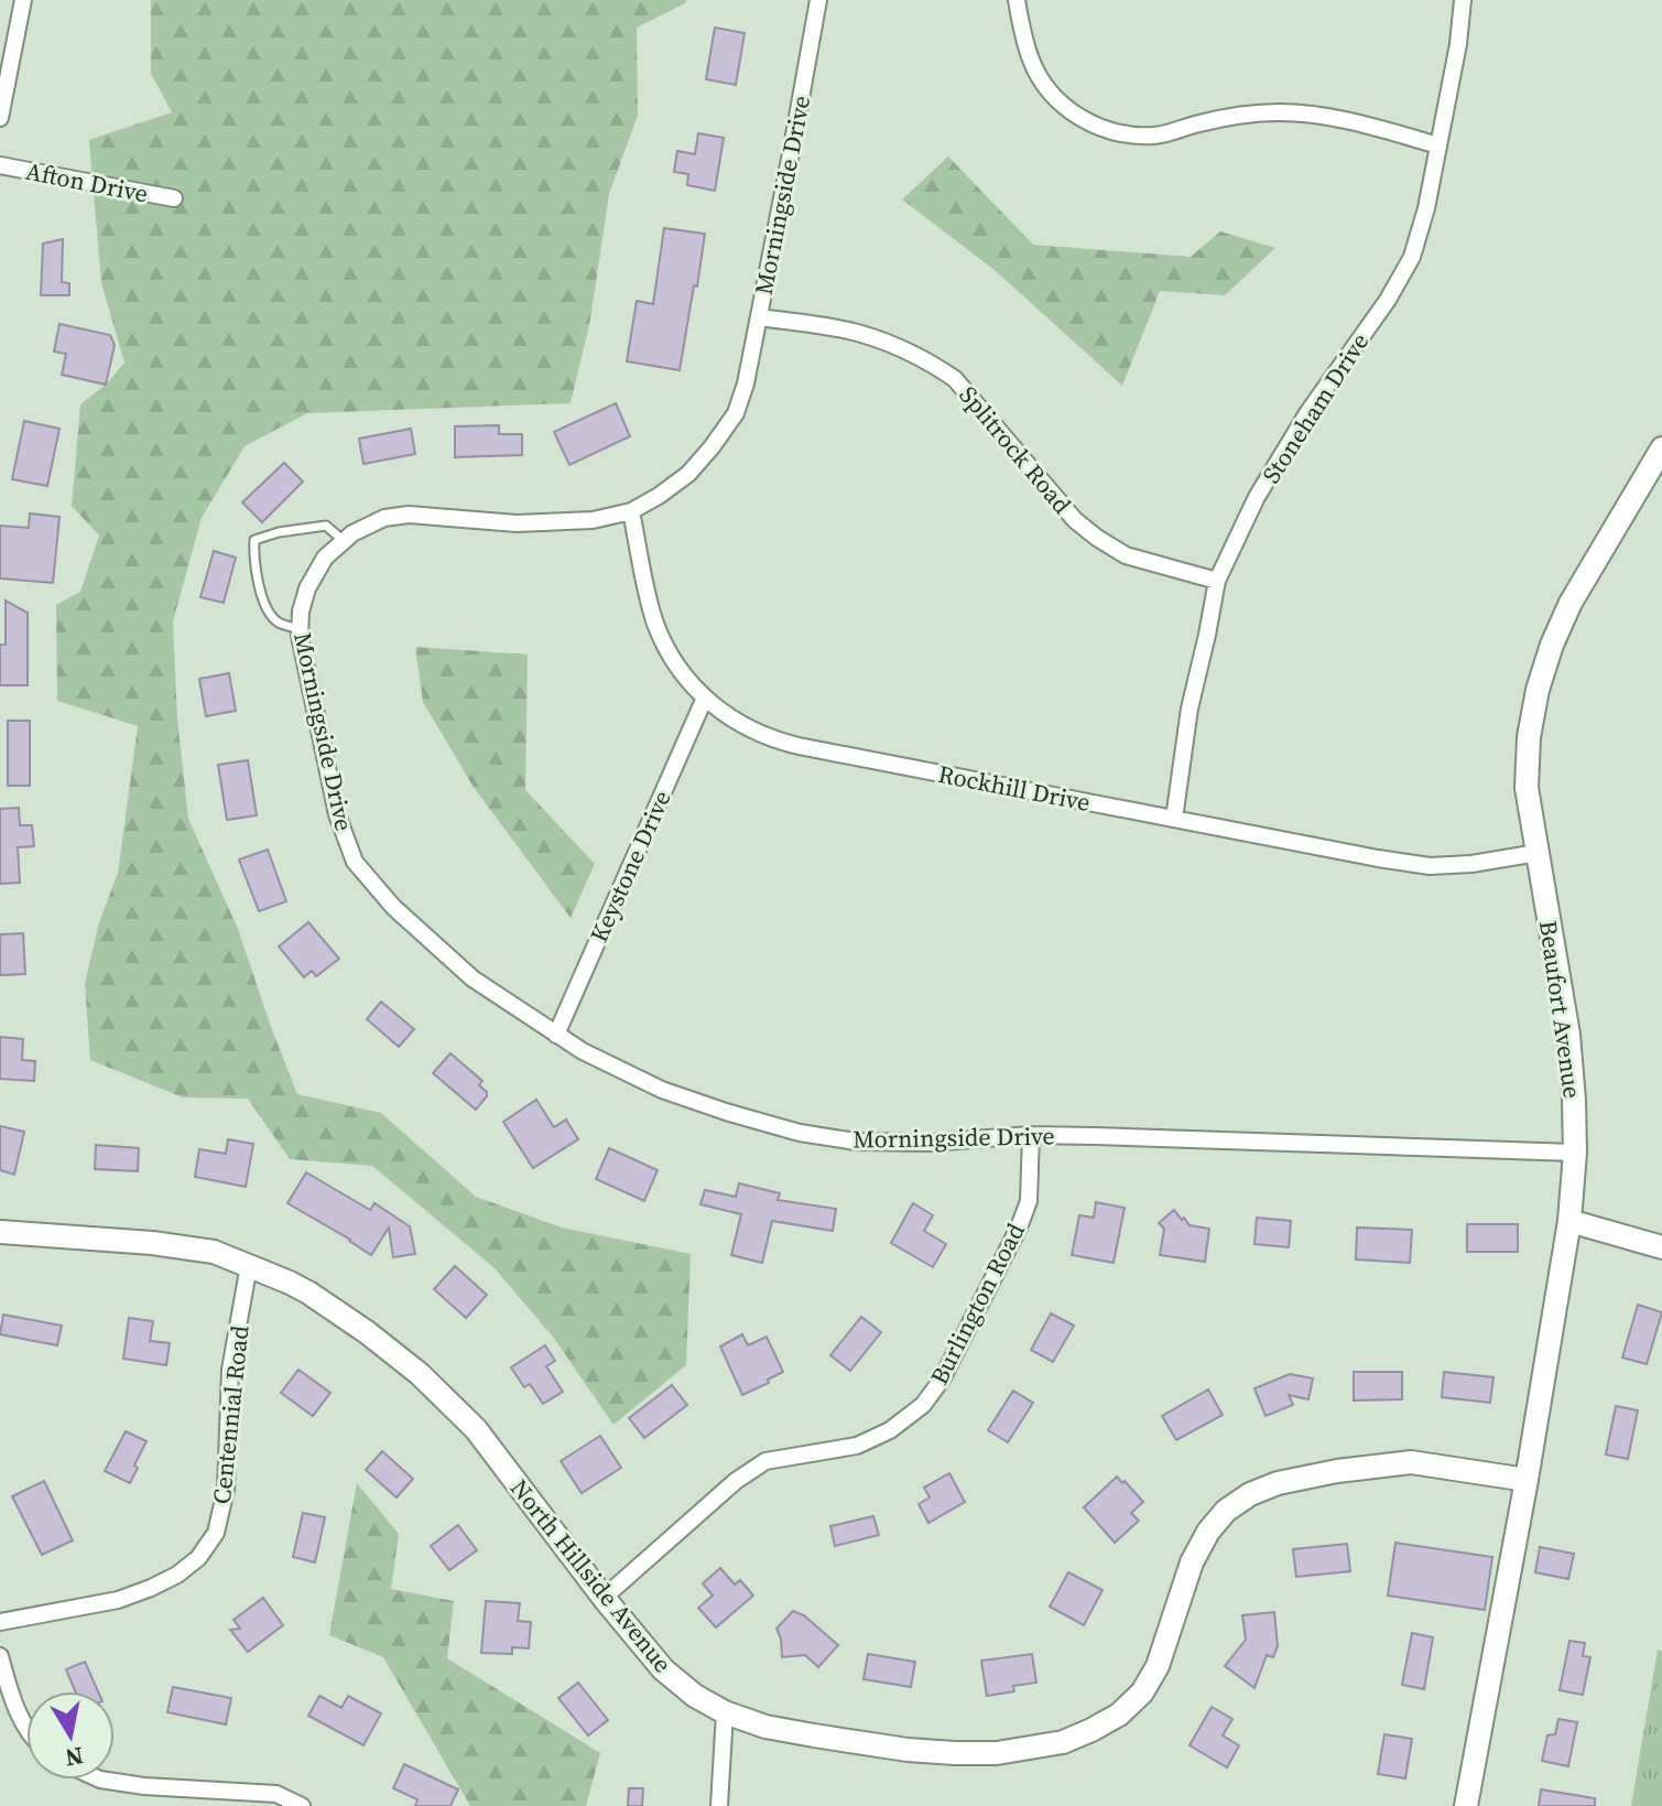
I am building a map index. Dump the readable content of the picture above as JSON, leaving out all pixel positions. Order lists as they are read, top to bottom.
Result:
{
  "streets": {
    "street": [
      "Afton Drive",
      "Morningside Drive",
      "Stoneham Drive",
      "Splitrock Road",
      "Rockhill Drive",
      "Keystone Drive",
      "Beaufort Avenue",
      "Burlington Road",
      "Centennial Road",
      "North Hillside Avenue"
    ]
  },
  "crossings": [
    ["Morningside Drive", "Splitrock Road"],
    ["Morningside Drive", "Rockhill Drive"],
    ["Morningside Drive", "Keystone Drive"],
    ["Morningside Drive", "Beaufort Avenue"],
    ["Morningside Drive", "Burlington Road"],
    ["Stoneham Drive", "Splitrock Road"],
    ["Stoneham Drive", "Rockhill Drive"],
    ["Rockhill Drive", "Keystone Drive"],
    ["Rockhill Drive", "Beaufort Avenue"],
    ["Beaufort Avenue", "North Hillside Avenue"],
    ["Burlington Road", "North Hillside Avenue"],
    ["Centennial Road", "North Hillside Avenue"]
  ],
  "north": "bottom"
}
